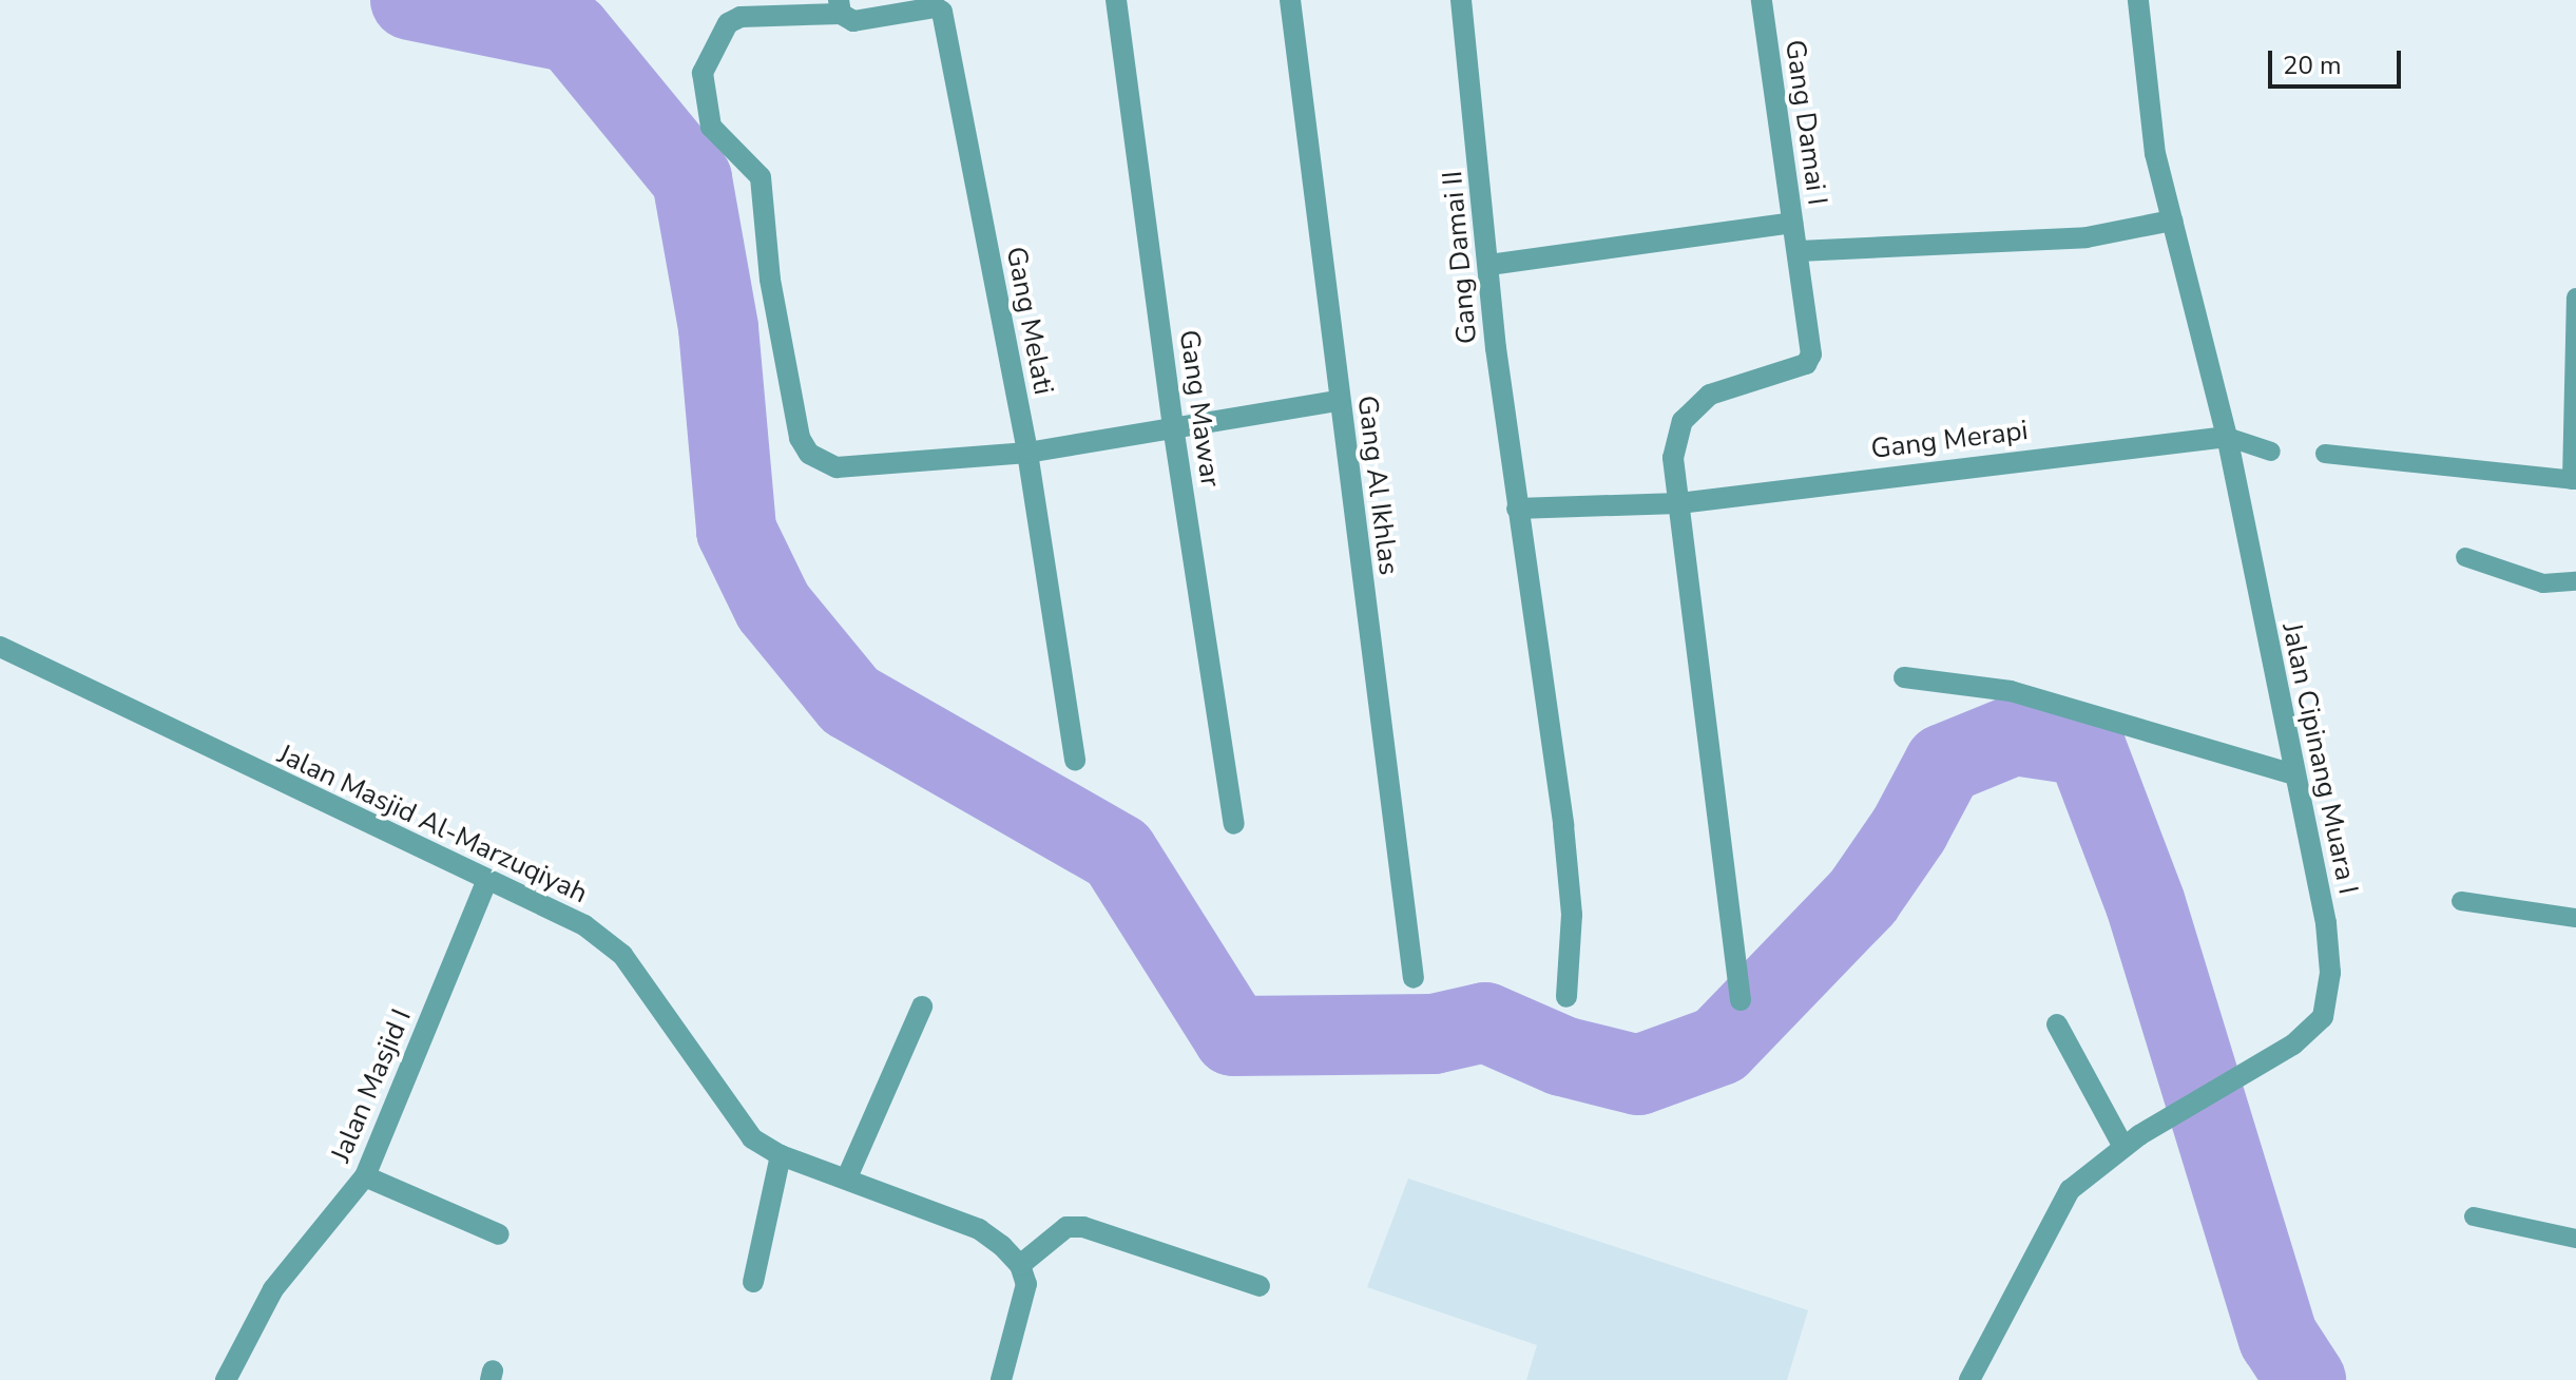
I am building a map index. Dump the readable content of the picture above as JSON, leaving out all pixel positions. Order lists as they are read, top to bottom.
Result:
{
  "streets": {
    "street": [
      "Gang Damai I",
      "Gang Damai II",
      "Gang Melati",
      "Gang Mawar",
      "Gang Merapi",
      "Gang Al Ikhlas",
      "Jalan Cipinang Muara I",
      "Jalan Masjid Al-Marzuqiyah",
      "Jalan Masjid I"
    ]
  },
  "crossings": [
    ["Gang Damai I", "Gang Merapi"],
    ["Gang Damai II", "Gang Merapi"],
    ["Gang Merapi", "Jalan Cipinang Muara I"],
    ["Jalan Masjid Al-Marzuqiyah", "Jalan Masjid I"]
  ],
  "scale_bar": "20 m"
}
